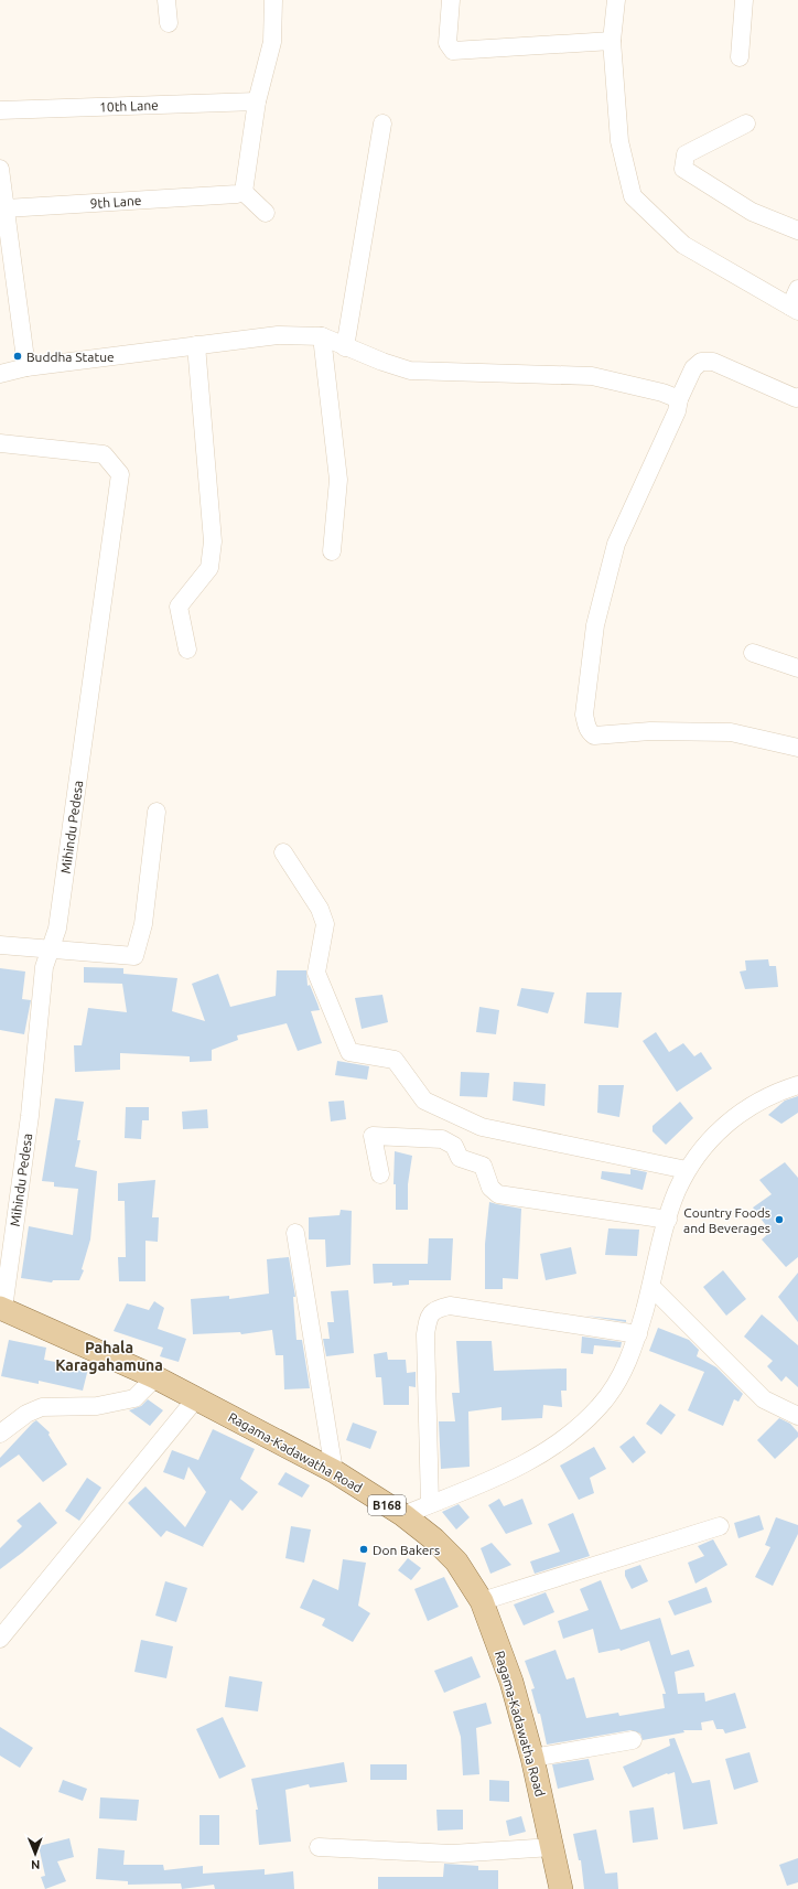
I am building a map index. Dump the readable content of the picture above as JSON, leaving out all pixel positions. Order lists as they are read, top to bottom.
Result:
{
  "streets": {
    "main road": ["Ragama-Kadawatha Road", "B168"],
    "street": ["10th Lane", "9th Lane", "Mihindu Pedesa"]
  },
  "crossings": [
    ["Mihindu Pedesa", "Ragama-Kadawatha Road"]
  ],
  "districts": ["Pahala Karagahamuna"],
  "places": ["Buddha Statue", "Country Foods and Beverages", "Don Bakers"],
  "north": "bottom"
}
